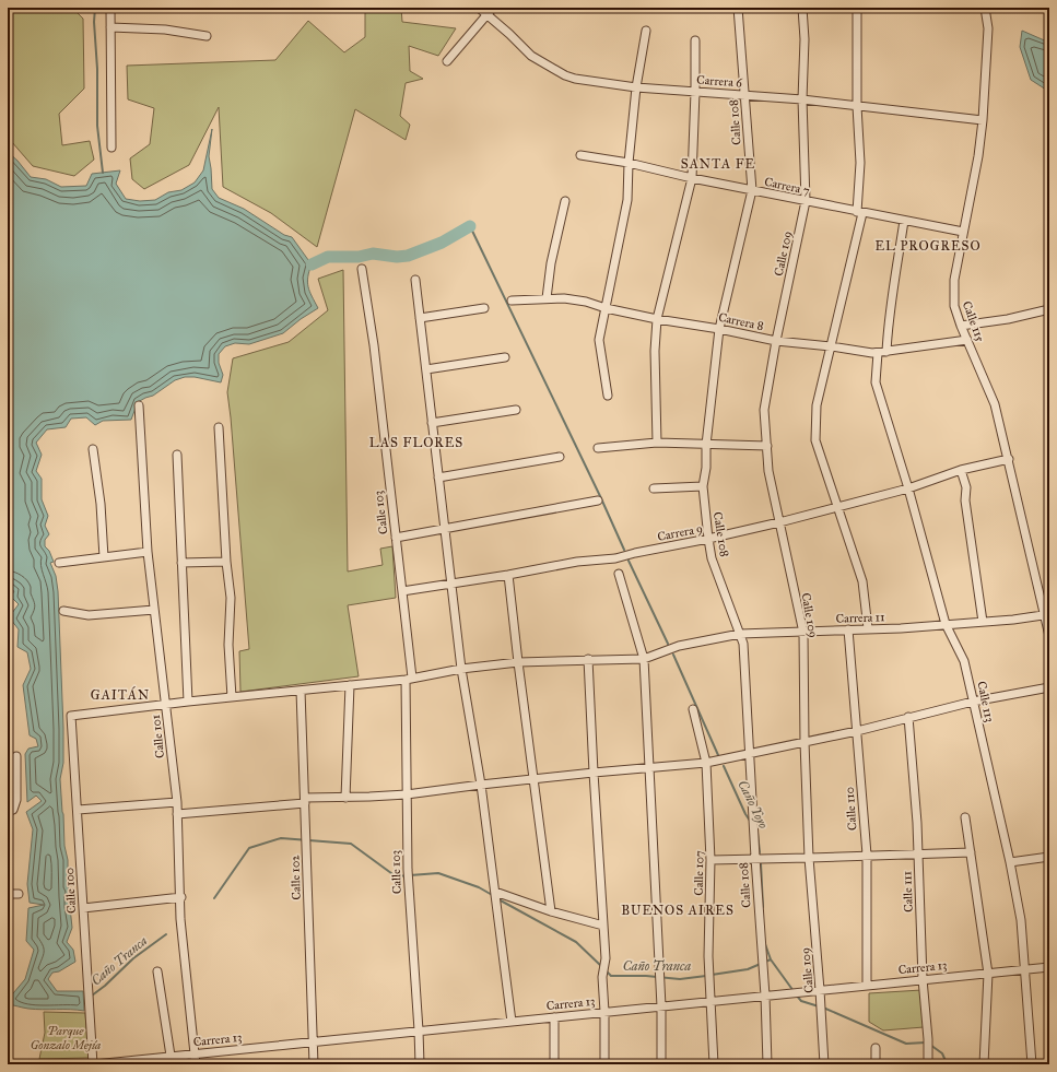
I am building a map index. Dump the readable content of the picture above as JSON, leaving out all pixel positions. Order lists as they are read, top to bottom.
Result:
{
  "streets": {
    "street": [
      "Carrera 6",
      "Calle 108",
      "Carrera 7",
      "Calle 109",
      "Carrera 8",
      "Calle 115",
      "Calle 103",
      "Carrera 9",
      "Carrera 11",
      "Calle 113",
      "Calle 101",
      "Calle 110",
      "Calle 107",
      "Calle 102",
      "Calle 100",
      "Calle 111",
      "Carrera 13"
    ]
  },
  "crossings": [
    ["Carrera 6", "Calle 108"],
    ["Carrera 6", "Calle 109"],
    ["Carrera 6", "Calle 115"],
    ["Calle 108", "Carrera 7"],
    ["Calle 108", "Carrera 8"],
    ["Calle 108", "Carrera 9"],
    ["Calle 108", "Carrera 11"],
    ["Calle 108", "Carrera 13"],
    ["Carrera 7", "Calle 109"],
    ["Carrera 7", "Calle 115"],
    ["Carrera 7", "Calle 113"],
    ["Calle 109", "Carrera 8"],
    ["Calle 109", "Carrera 9"],
    ["Calle 109", "Carrera 11"],
    ["Calle 109", "Carrera 13"],
    ["Carrera 8", "Calle 115"],
    ["Carrera 8", "Calle 113"],
    ["Calle 115", "Carrera 9"],
    ["Calle 115", "Carrera 11"],
    ["Calle 103", "Carrera 9"],
    ["Calle 103", "Carrera 11"],
    ["Calle 103", "Carrera 13"],
    ["Carrera 9", "Calle 113"],
    ["Carrera 11", "Calle 113"],
    ["Carrera 11", "Calle 101"],
    ["Carrera 11", "Calle 110"],
    ["Carrera 11", "Calle 102"],
    ["Carrera 11", "Calle 100"],
    ["Calle 113", "Carrera 13"],
    ["Calle 101", "Carrera 13"],
    ["Calle 110", "Carrera 13"],
    ["Calle 107", "Carrera 13"],
    ["Calle 102", "Carrera 13"],
    ["Calle 100", "Carrera 13"],
    ["Calle 111", "Carrera 13"]
  ],
  "districts": [
    "SANTA FE",
    "EL PROGRESO",
    "LAS FLORES",
    "GAITÁN",
    "BUENOS AIRES"
  ],
  "water": ["Caño Yoyo", "Caño Tranca"],
  "parks": ["Parque Gonzalo Mejía"]
}
